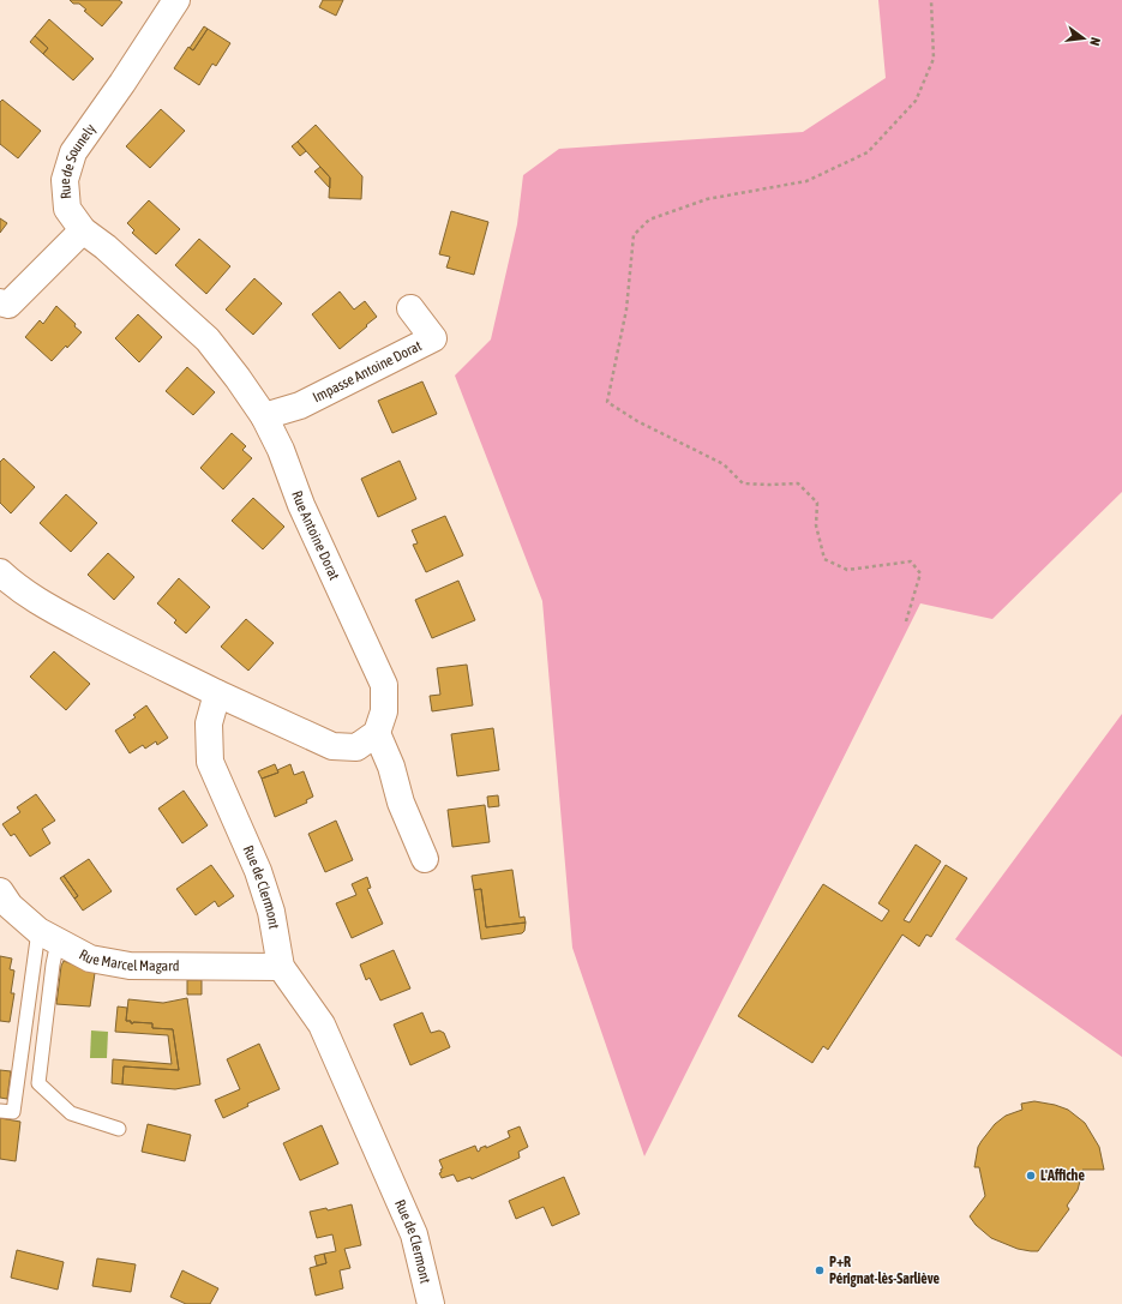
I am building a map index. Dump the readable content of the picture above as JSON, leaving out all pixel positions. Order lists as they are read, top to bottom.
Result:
{
  "streets": {
    "street": [
      "Rue de Sounely",
      "Impasse Antoine Dorat",
      "Rue Antoine Dorat",
      "Rue de Clermont",
      "Rue Marcel Magard"
    ]
  },
  "crossings": [
    ["Rue de Sounely", "Rue Antoine Dorat"],
    ["Impasse Antoine Dorat", "Rue Antoine Dorat"],
    ["Rue de Clermont", "Rue Marcel Magard"]
  ],
  "places": ["L'Affiche", "P+R Pérignat-lès-Sarliève"],
  "north": "right"
}
